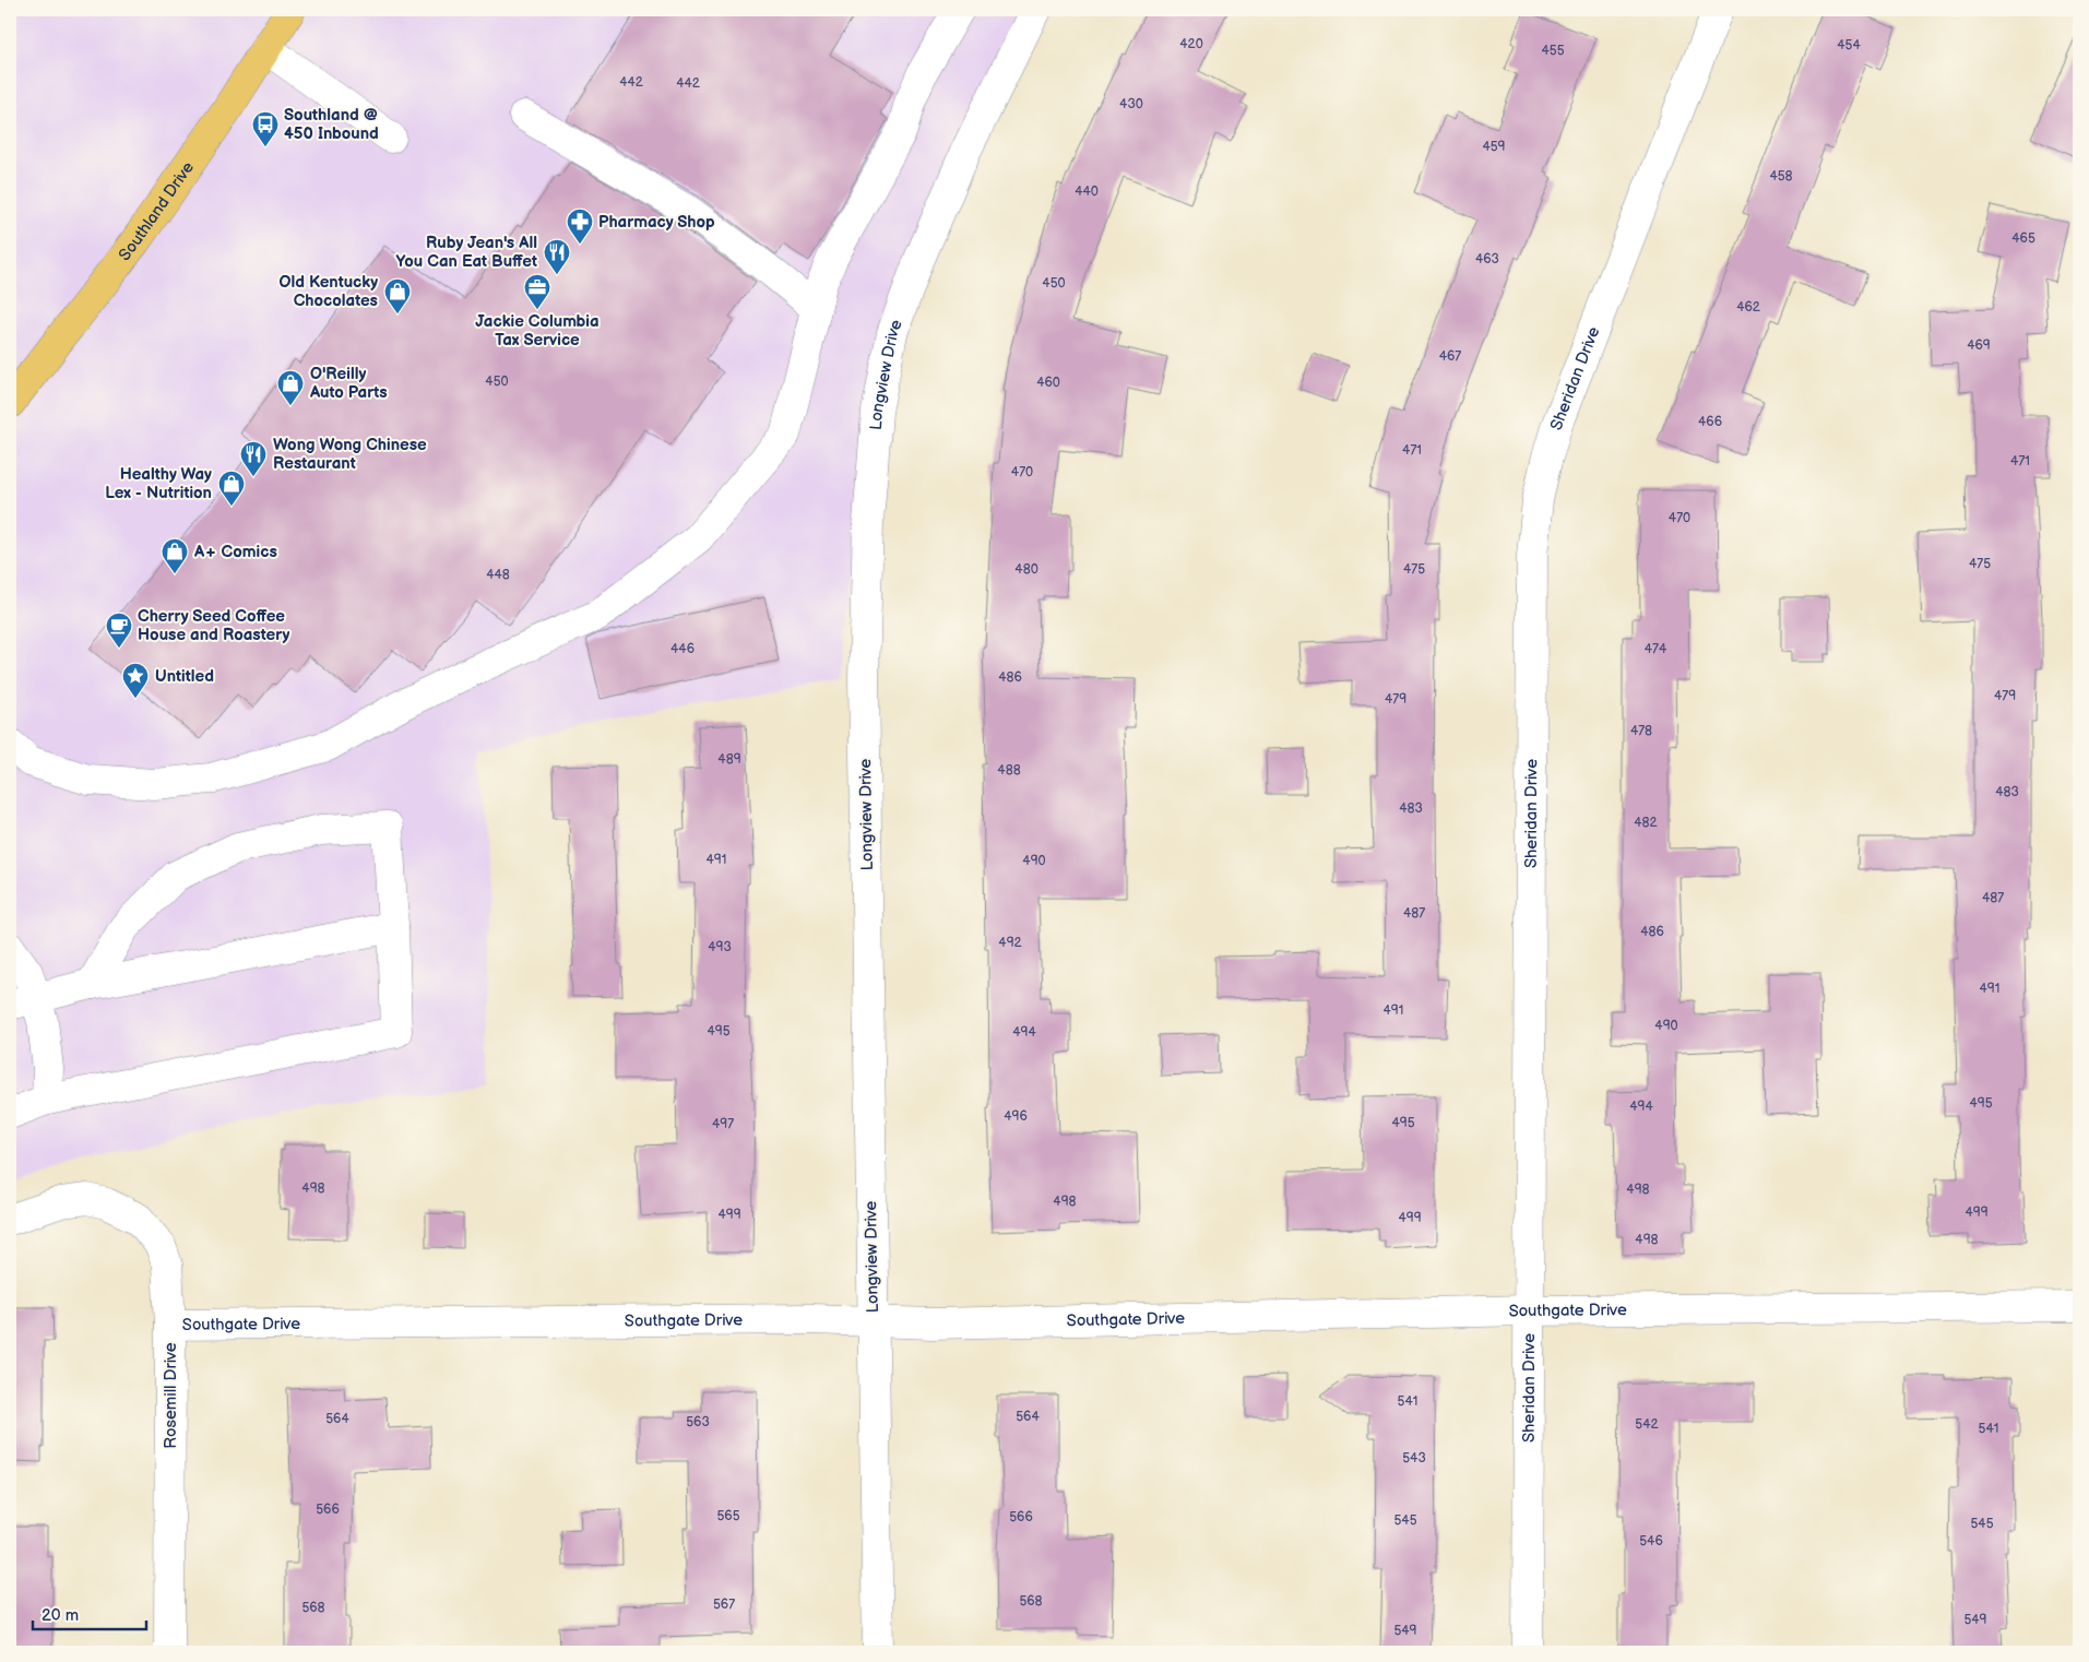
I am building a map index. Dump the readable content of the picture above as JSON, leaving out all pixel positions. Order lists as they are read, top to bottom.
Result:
{
  "streets": {
    "main road": ["Southland Drive"],
    "street": [
      "Longview Drive",
      "Sheridan Drive",
      "Southgate Drive",
      "Rosemill Drive"
    ]
  },
  "crossings": [
    ["Longview Drive", "Southgate Drive"],
    ["Sheridan Drive", "Southgate Drive"],
    ["Southgate Drive", "Rosemill Drive"]
  ],
  "places": {
    "bus stop": ["Southland @ 450 Inbound"],
    "pharmacy": ["Pharmacy Shop"],
    "restaurant": ["Ruby Jean's All You Can Eat Buffet", "Wong Wong Chinese Restaurant"],
    "office": ["Jackie Columbia Tax Service"],
    "shop": [
      "Old Kentucky Chocolates",
      "O'Reilly Auto Parts",
      "Healthy Way Lex - Nutrition",
      "A+ Comics"
    ],
    "cafe": ["Cherry Seed Coffee House and Roastery"],
    "place": ["Untitled"]
  },
  "house_numbers": [
    "420",
    "454",
    "455",
    "442",
    "442",
    "430",
    "459",
    "458",
    "440",
    "465",
    "463",
    "450",
    "462",
    "469",
    "467",
    "450",
    "460",
    "466",
    "471",
    "471",
    "470",
    "470",
    "475",
    "480",
    "475",
    "448",
    "446",
    "474",
    "486",
    "479",
    "479",
    "478",
    "489",
    "488",
    "483",
    "483",
    "482",
    "491",
    "490",
    "487",
    "487",
    "486",
    "492",
    "493",
    "491",
    "491",
    "490",
    "495",
    "494",
    "495",
    "494",
    "496",
    "495",
    "497",
    "498",
    "498",
    "498",
    "499",
    "499",
    "499",
    "498",
    "541",
    "564",
    "564",
    "563",
    "542",
    "541",
    "543",
    "566",
    "565",
    "566",
    "545",
    "545",
    "546",
    "568",
    "567",
    "568",
    "549",
    "549"
  ],
  "scale_bar": "20 m"
}
